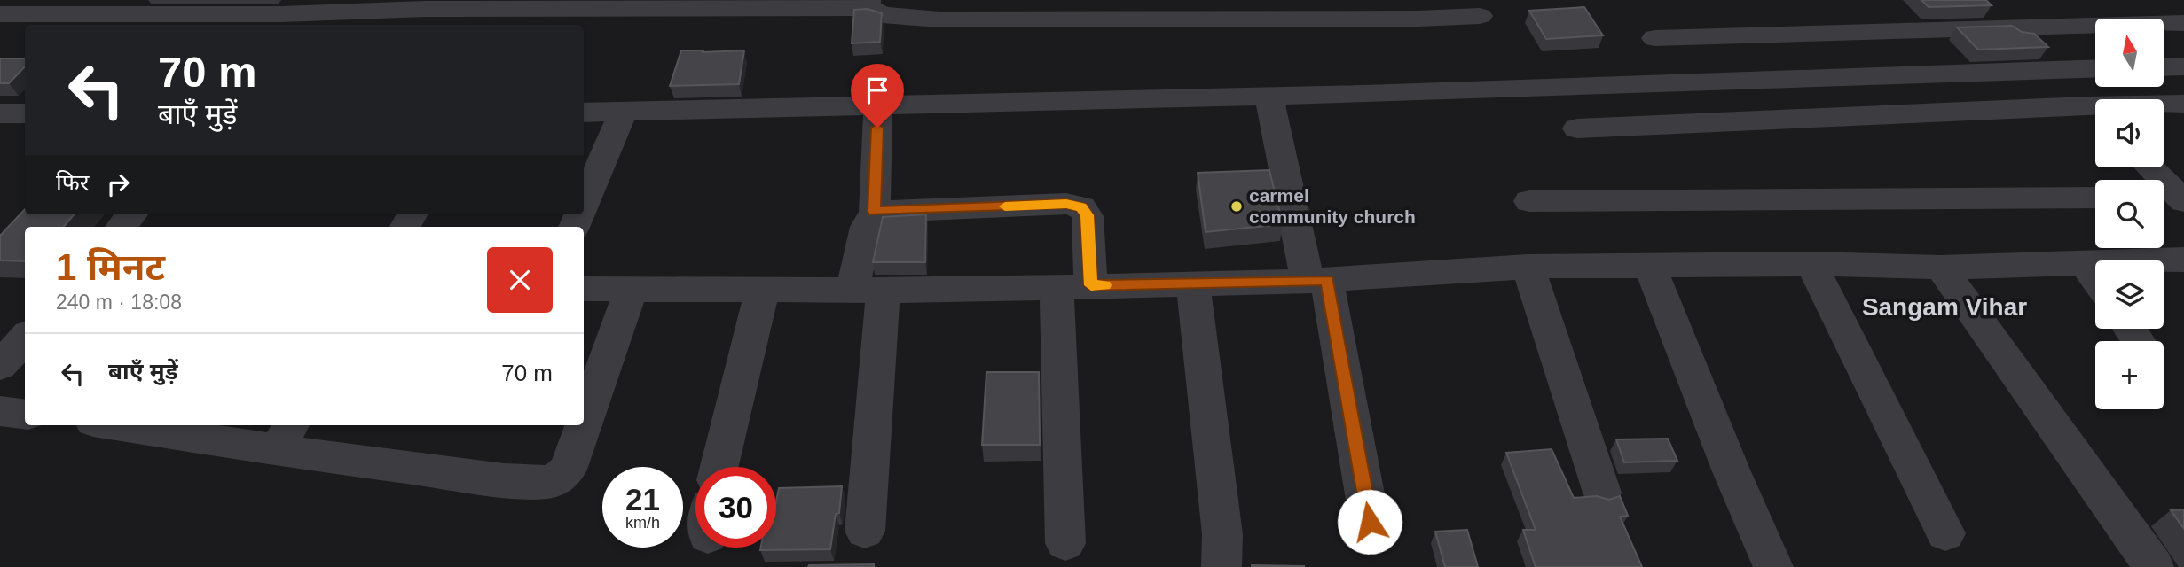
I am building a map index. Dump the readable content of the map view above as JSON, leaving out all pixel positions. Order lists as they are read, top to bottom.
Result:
{
  "districts": ["Sangam Vihar"],
  "places": ["carmel community church"],
  "north": "top",
  "page": {
    "map_buttons": "+",
    "turn": ["70 m", "बाएँ मुड़ें"],
    "then": "फिर",
    "heading": ["1 मिनट", "240 m · 18:08"],
    "list": [
      {
        "name": "बाएँ मुड़ें",
        "value": "70 m"
      }
    ],
    "speed": "21 km/h",
    "limit": "30"
  }
}
